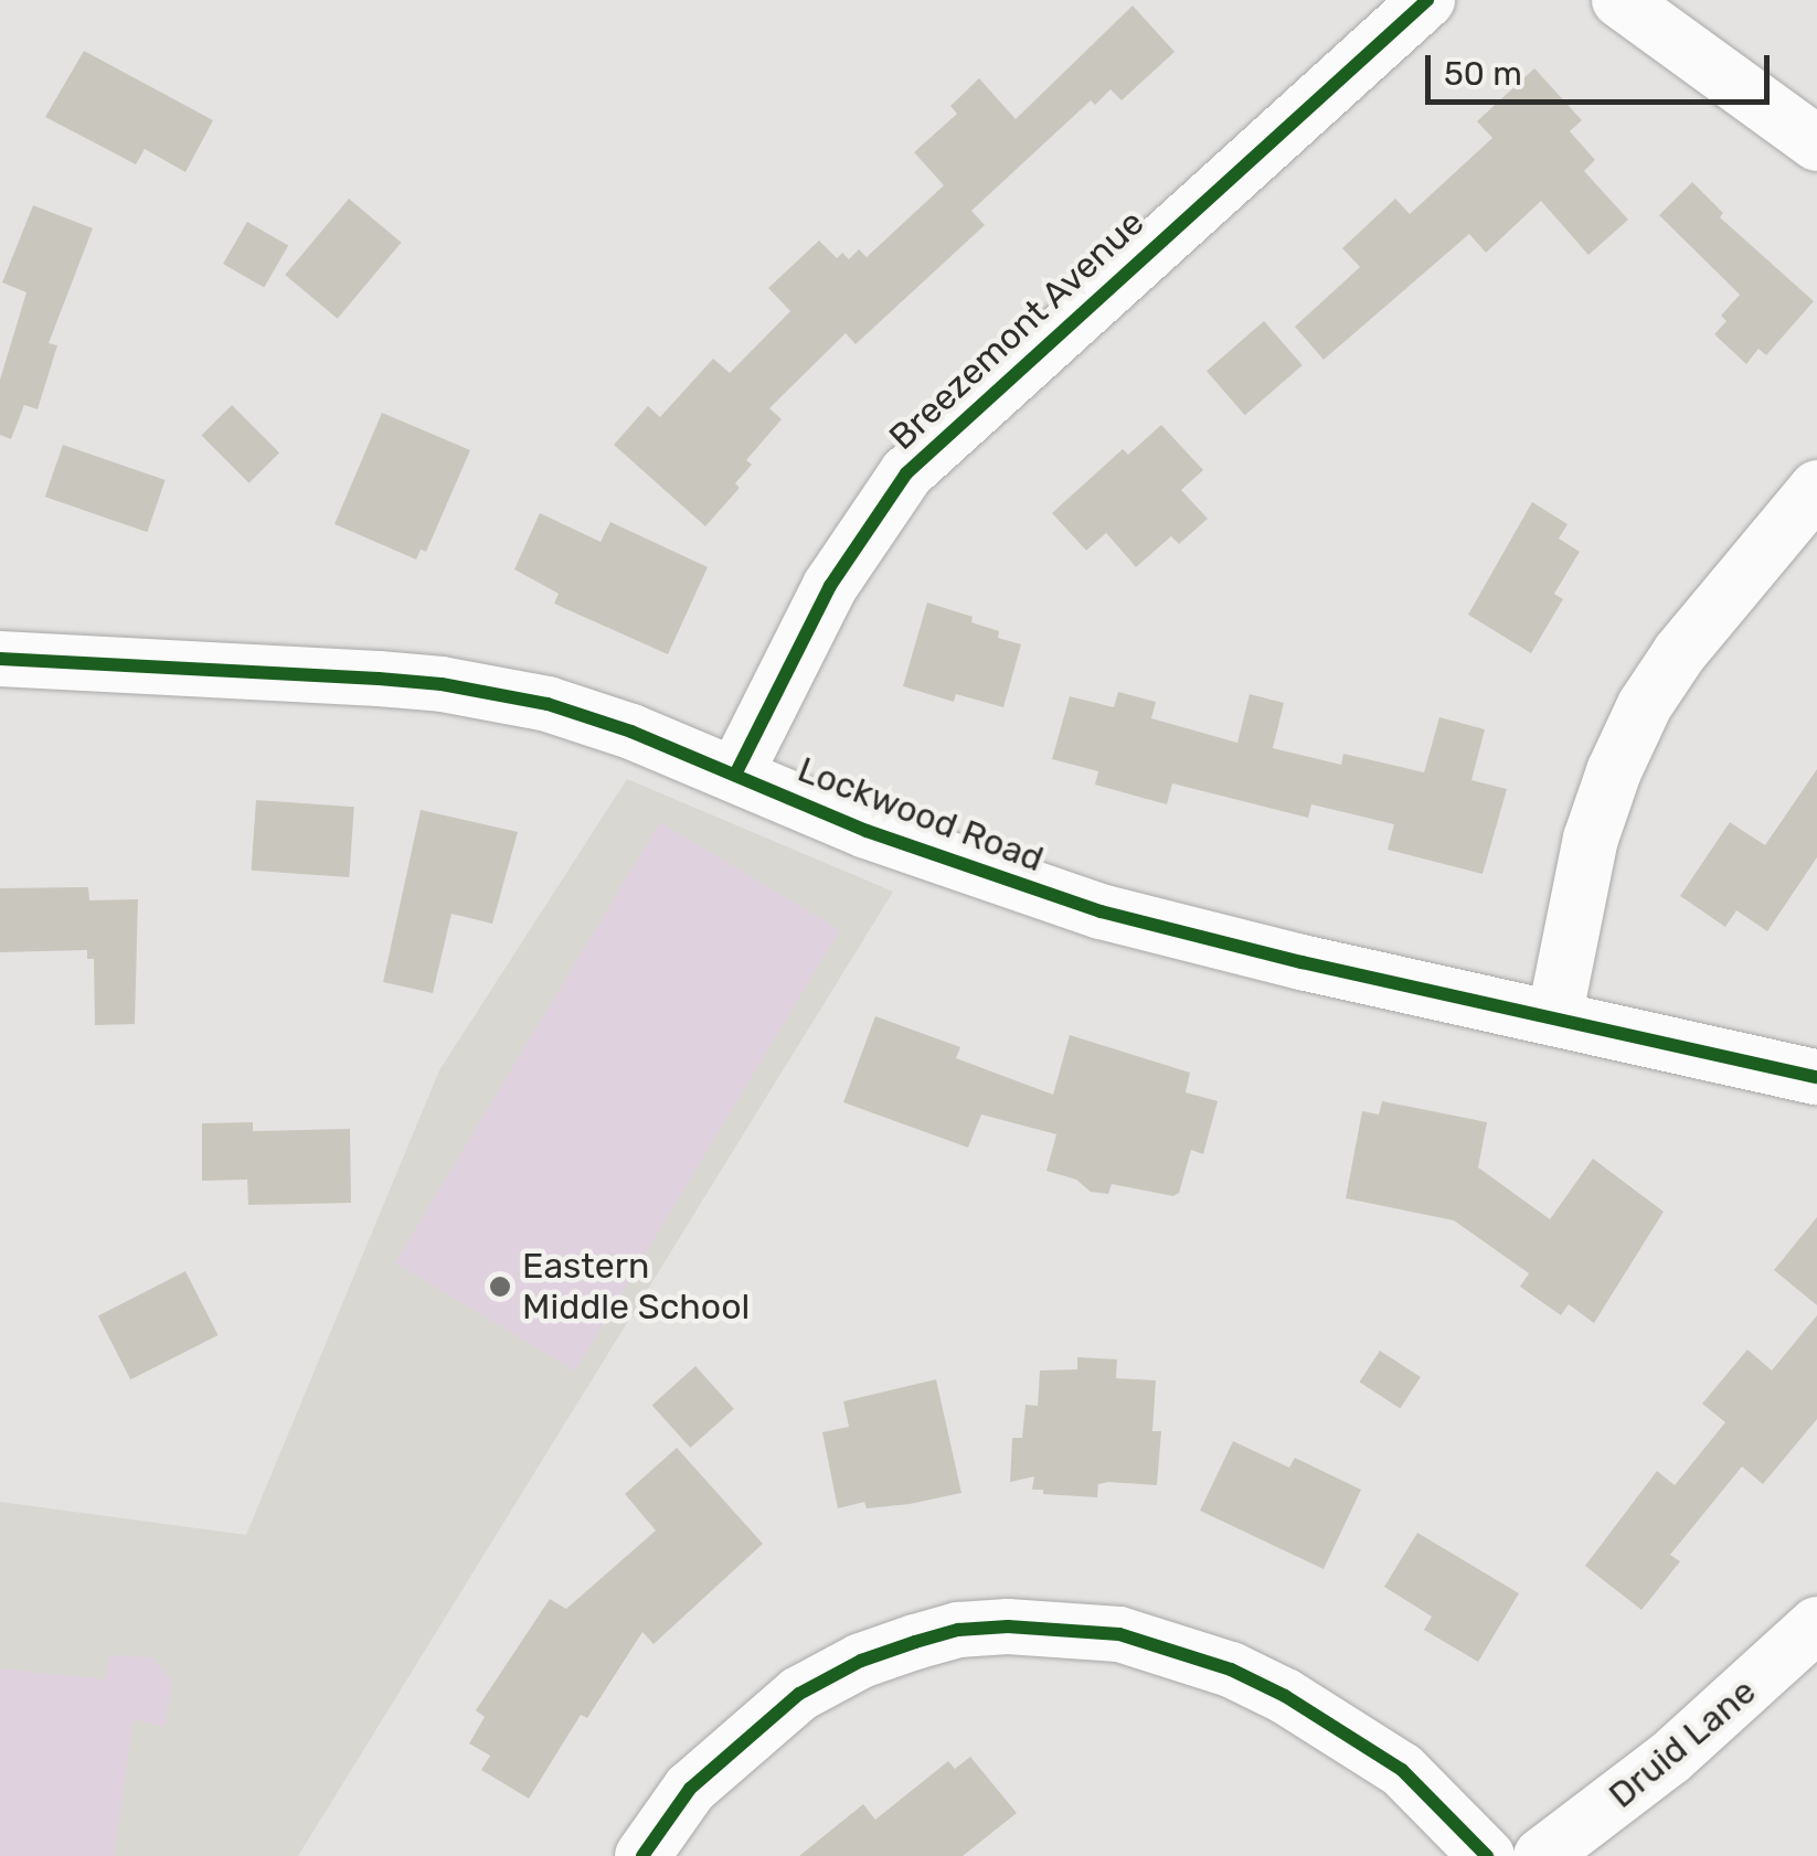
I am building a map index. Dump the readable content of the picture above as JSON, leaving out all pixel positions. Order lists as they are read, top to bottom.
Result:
{
  "streets": {
    "street": ["Breezemont Avenue", "Lockwood Road", "Druid Lane"]
  },
  "crossings": [
    ["Breezemont Avenue", "Lockwood Road"]
  ],
  "places": ["Eastern Middle School"],
  "scale_bar": "50 m"
}
